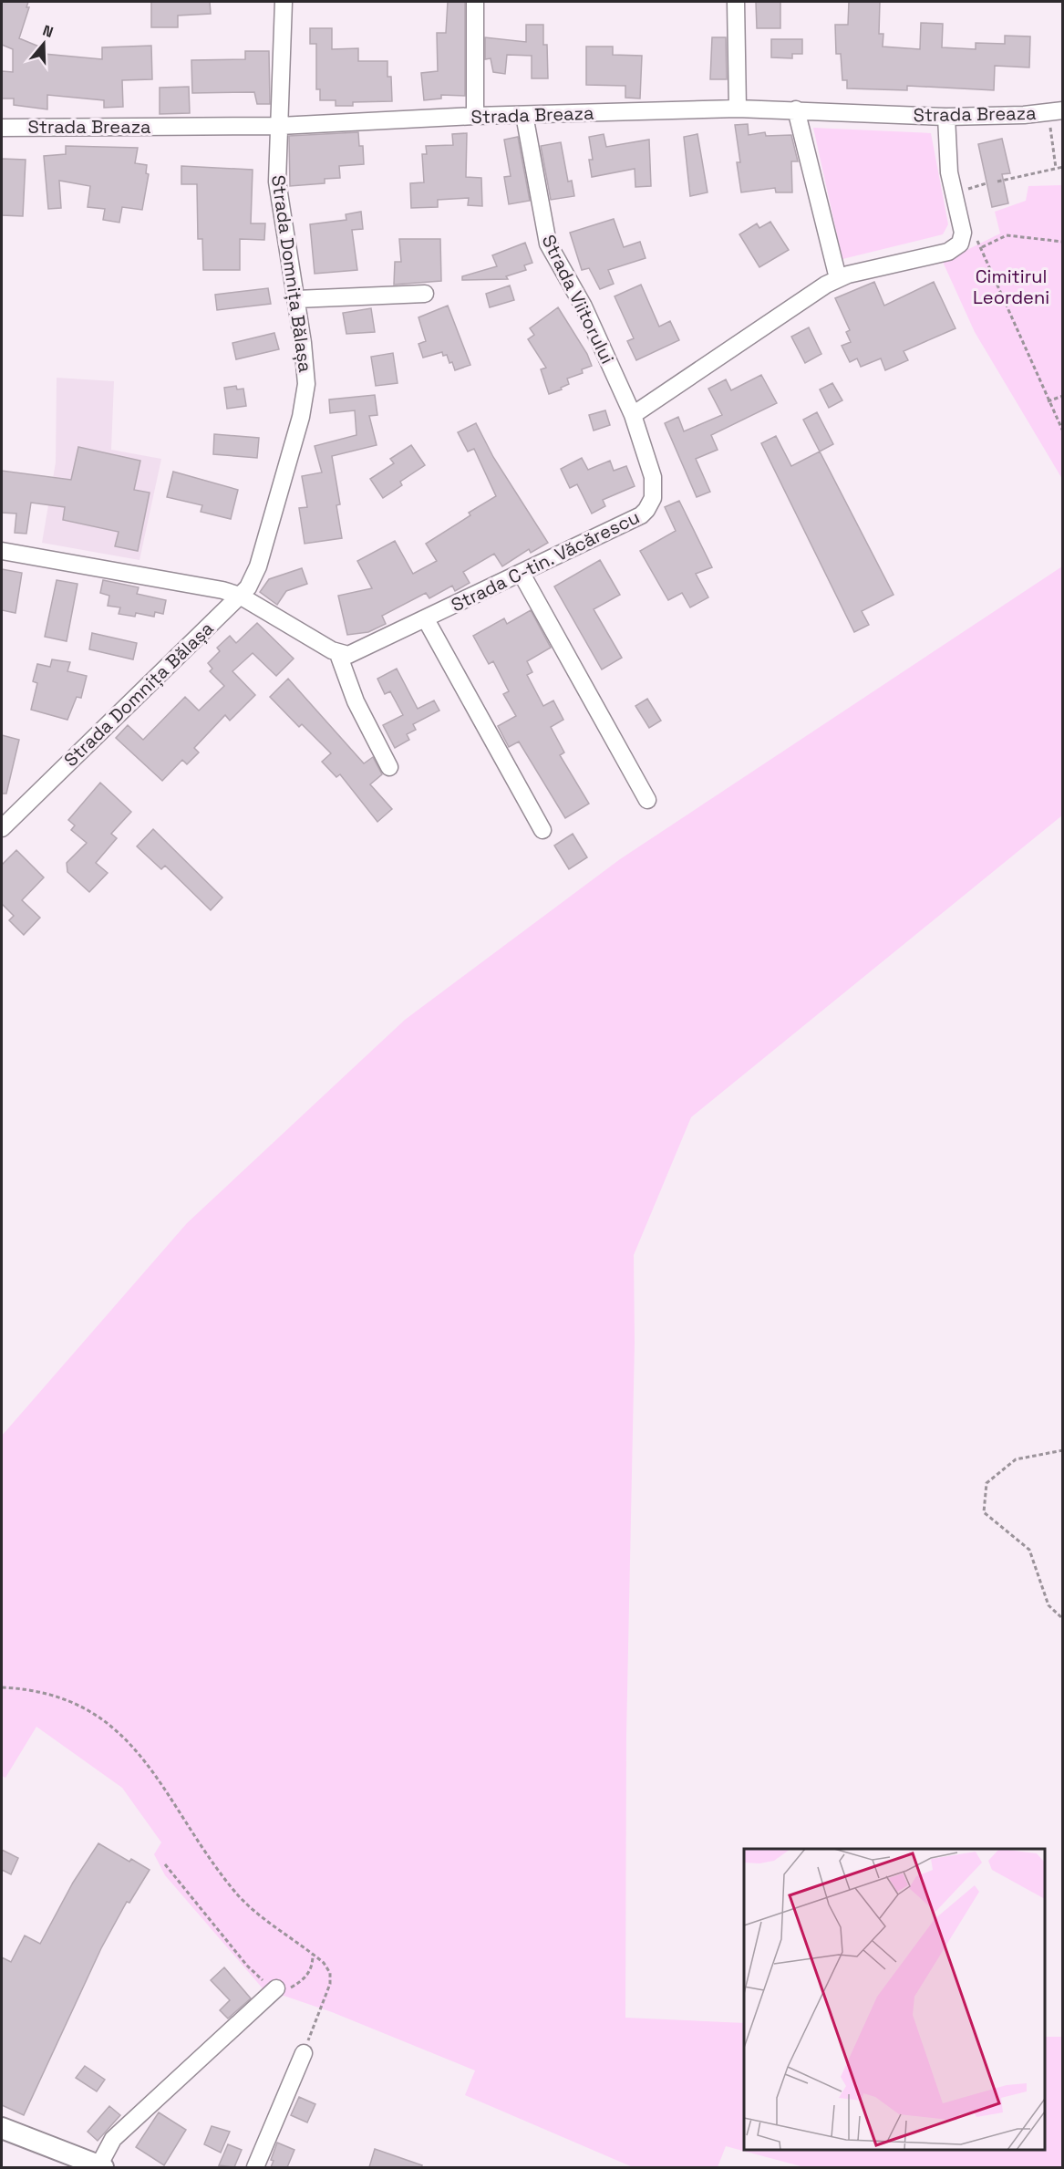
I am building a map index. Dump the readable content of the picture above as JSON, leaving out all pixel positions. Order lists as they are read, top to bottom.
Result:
{
  "streets": {
    "street": [
      "Strada Breaza",
      "Strada Domnița Bălașa",
      "Strada Viitorului",
      "Strada C-tin. Văcărescu"
    ]
  },
  "crossings": [
    ["Strada Breaza", "Strada Domnița Bălașa"],
    ["Strada Breaza", "Strada Viitorului"],
    ["Strada Viitorului", "Strada C-tin. Văcărescu"]
  ],
  "parks": ["Cimitirul Leordeni"],
  "north": "top"
}
